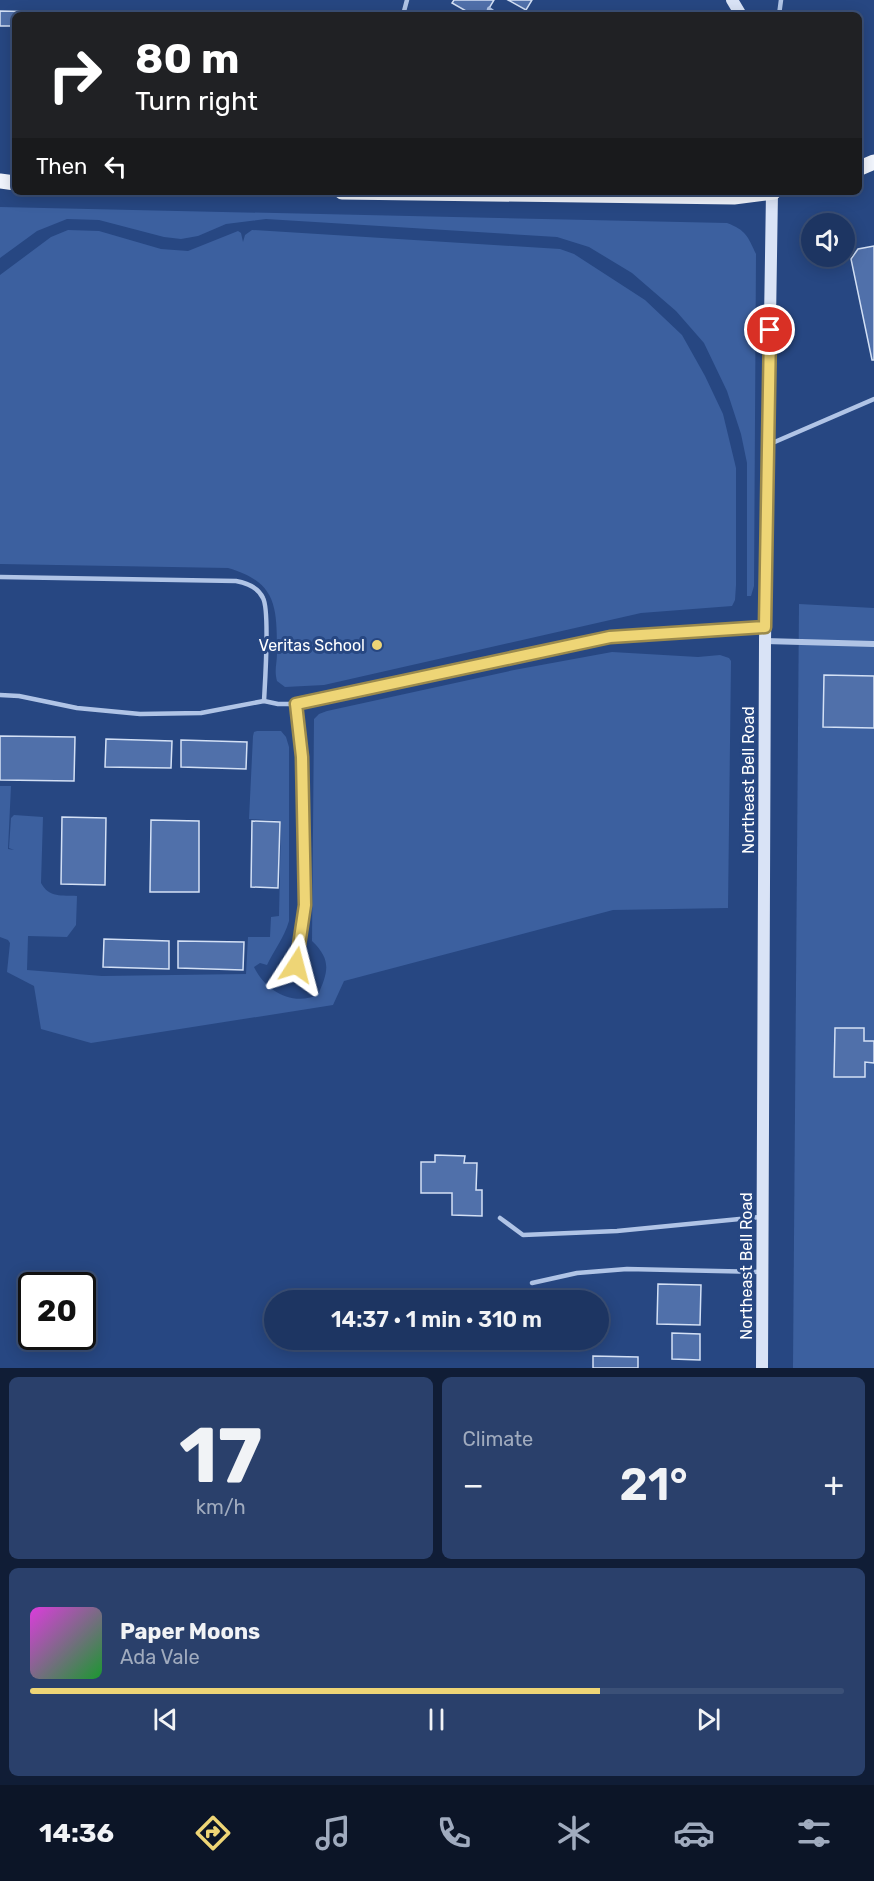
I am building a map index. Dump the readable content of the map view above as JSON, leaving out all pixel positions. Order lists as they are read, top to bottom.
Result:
{
  "streets": {
    "main road": ["Northeast Bell Road"]
  },
  "places": ["Veritas School"],
  "page": {
    "turn": ["80 m", "Turn right"],
    "then": "Then",
    "limit": "20",
    "trip": "14:37 · 1 min · 310 m",
    "tile": [
      ["17", "km/h"],
      "Climate"
    ],
    "heat": ["−", "21°", "+"],
    "song": ["Paper Moons", "Ada Vale"],
    "tabs": "14:36"
  }
}
